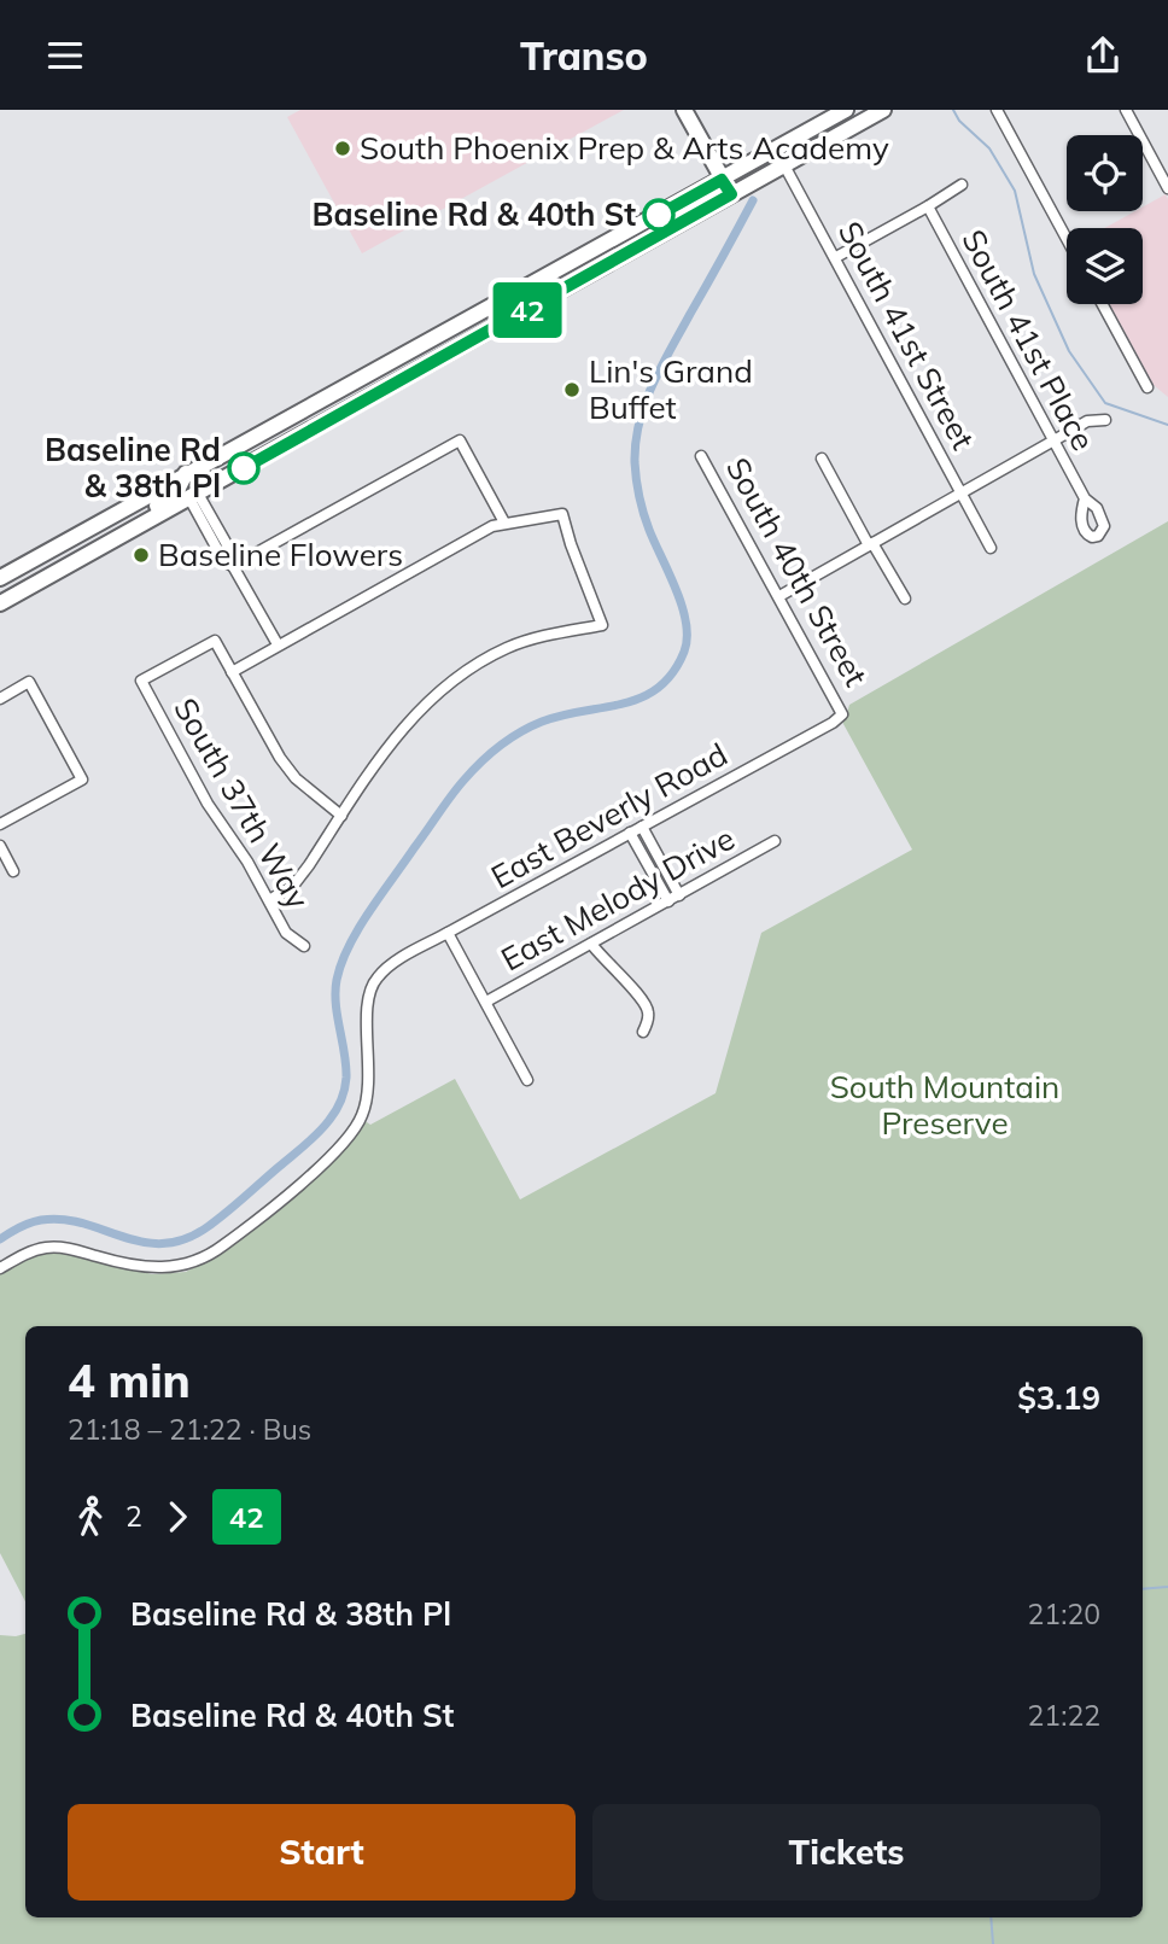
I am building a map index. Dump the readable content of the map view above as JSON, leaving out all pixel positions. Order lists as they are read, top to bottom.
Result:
{
  "streets": {
    "street": [
      "South 41st Street",
      "South 41st Place",
      "South 40th Street",
      "South 37th Way",
      "East Beverly Road",
      "East Melody Drive"
    ]
  },
  "crossings": [
    ["South 40th Street", "East Beverly Road"]
  ],
  "parks": ["South Mountain Preserve"],
  "places": [
    "South Phoenix Prep & Arts Academy",
    "Baseline Rd & 40th St",
    "Lin's Grand Buffet",
    "Baseline Rd & 38th Pl",
    "Baseline Flowers"
  ],
  "lines": ["bus line 42"],
  "page": {
    "header": "Transo",
    "on_map": "42",
    "heading": ["4 min", "21:18 – 21:22 · Bus", "$3.19"],
    "legs": ["2", "42"],
    "list": [
      {
        "name": "Baseline Rd & 38th Pl",
        "value": "21:20"
      },
      {
        "name": "Baseline Rd & 40th St",
        "value": "21:22"
      }
    ],
    "buttons": ["Start", "Tickets"]
  }
}
